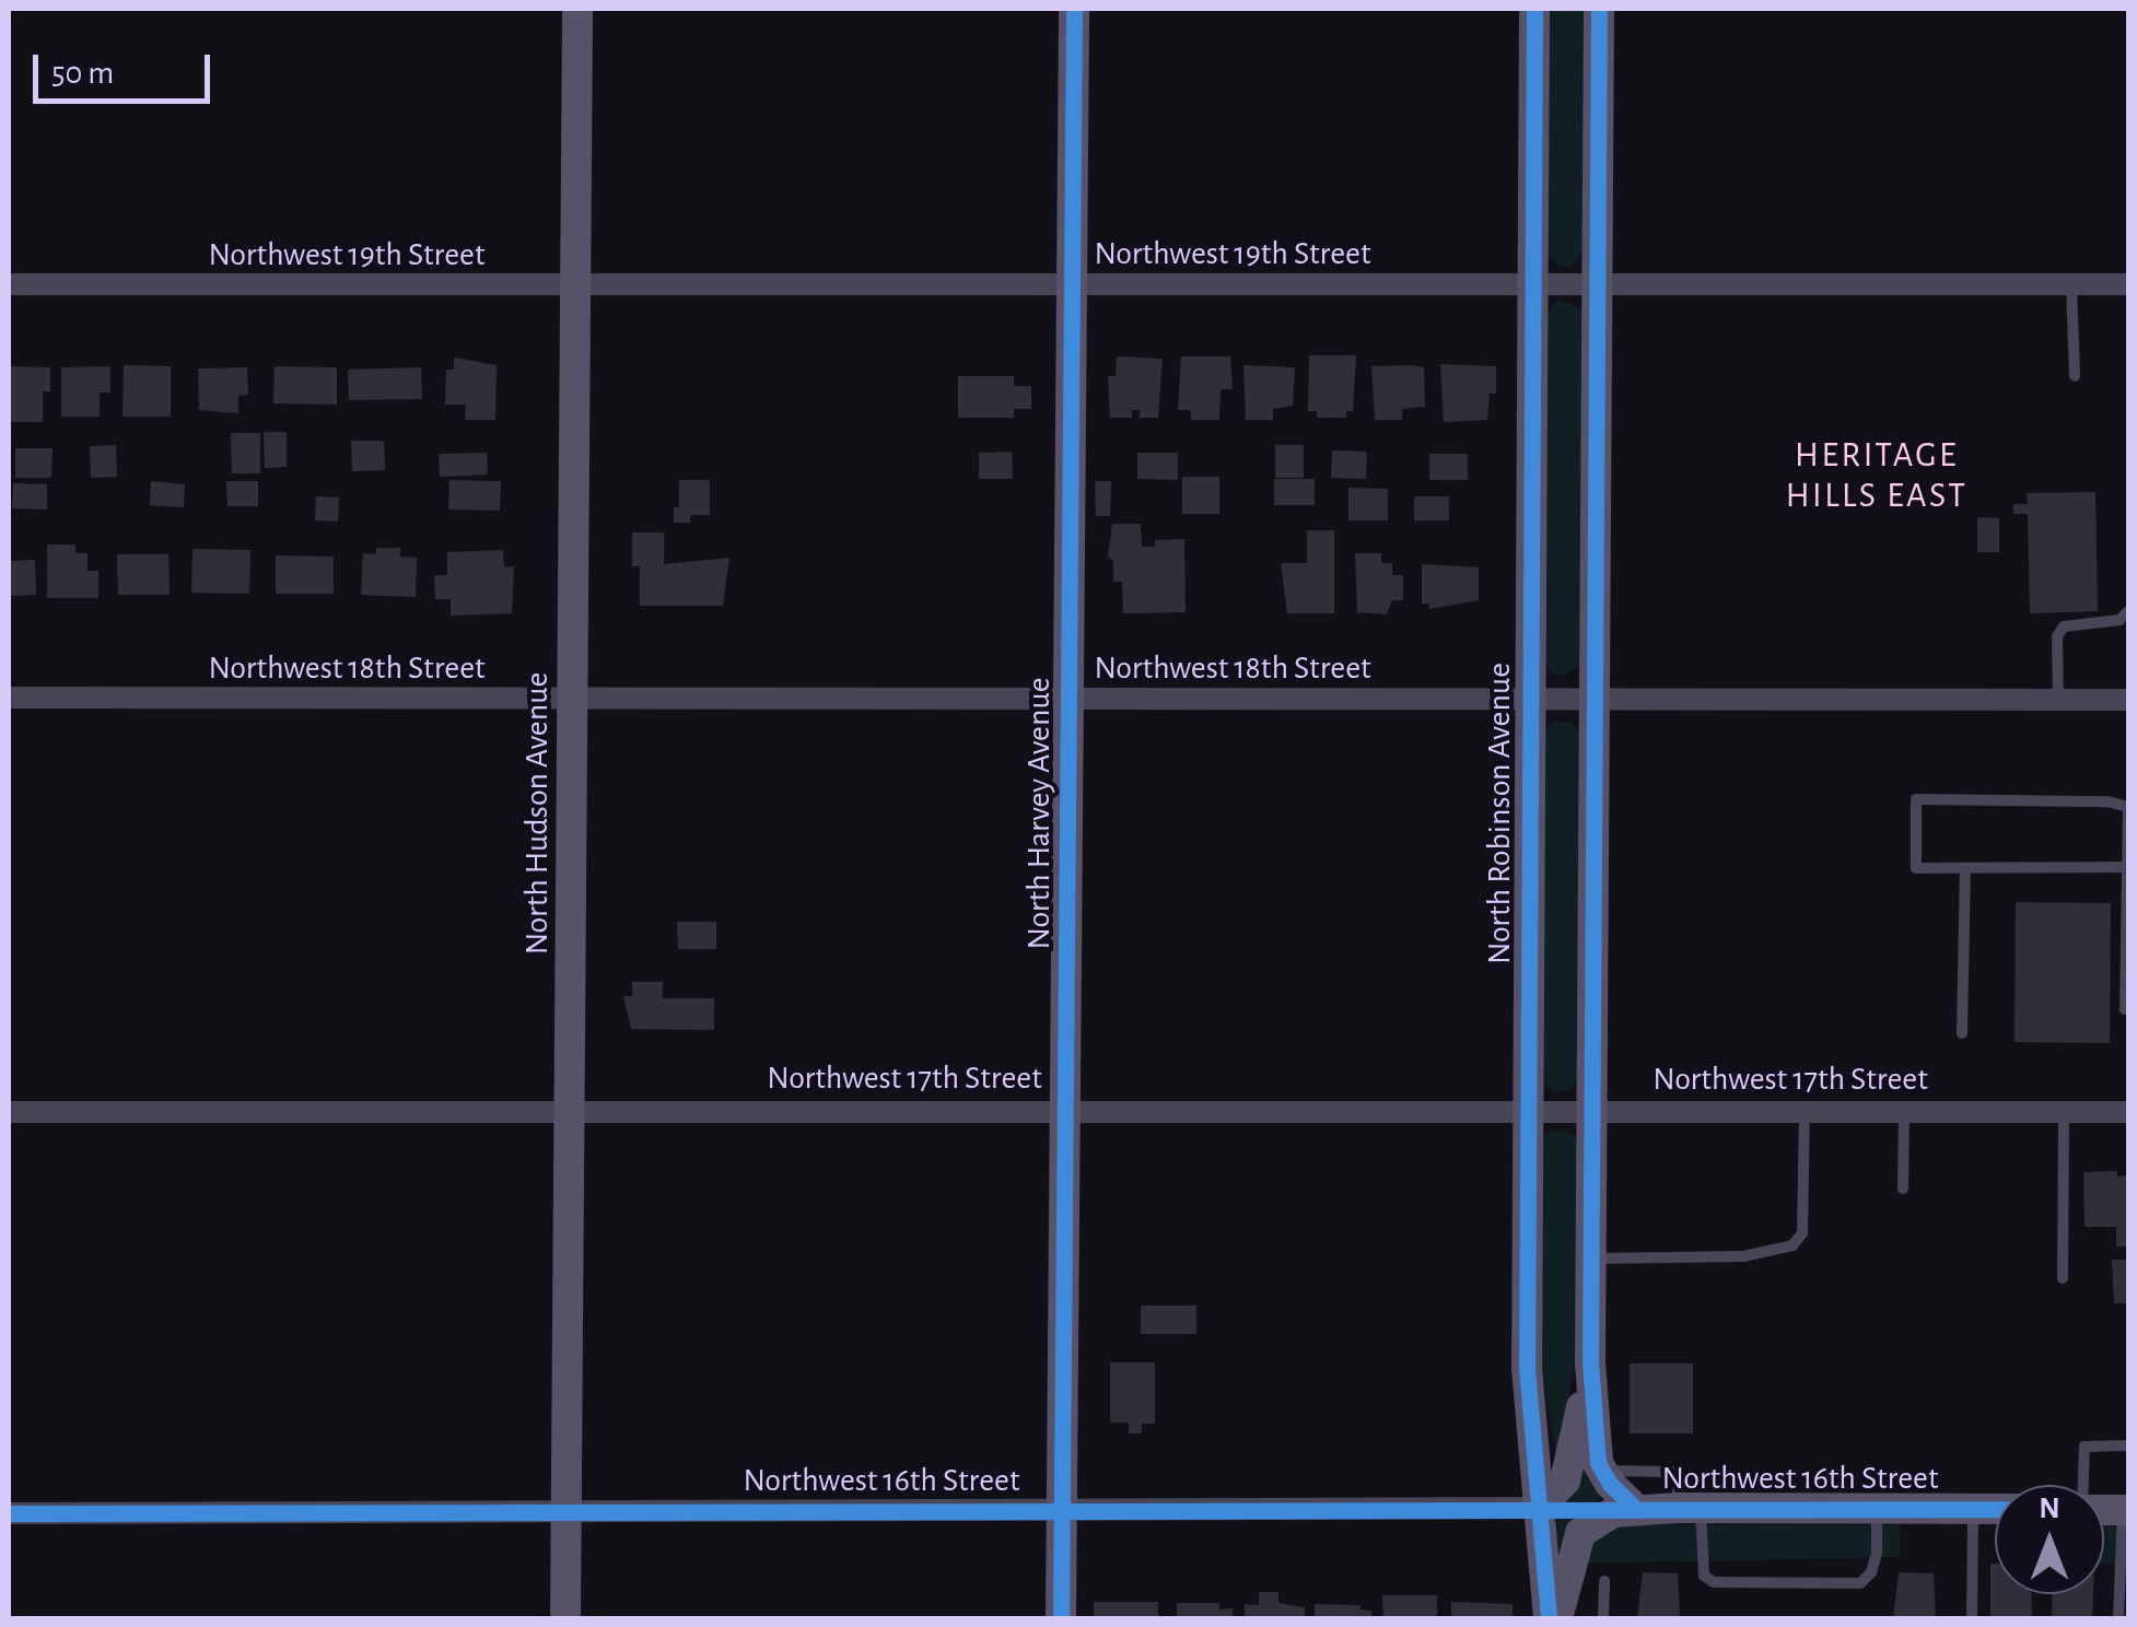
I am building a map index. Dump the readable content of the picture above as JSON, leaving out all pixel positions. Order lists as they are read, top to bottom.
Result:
{
  "streets": {
    "street": [
      "Northwest 19th Street",
      "Northwest 18th Street",
      "North Hudson Avenue",
      "North Harvey Avenue",
      "North Robinson Avenue",
      "Northwest 17th Street",
      "Northwest 16th Street"
    ]
  },
  "crossings": [
    ["Northwest 19th Street", "North Hudson Avenue"],
    ["Northwest 19th Street", "North Harvey Avenue"],
    ["Northwest 19th Street", "North Robinson Avenue"],
    ["Northwest 18th Street", "North Hudson Avenue"],
    ["Northwest 18th Street", "North Harvey Avenue"],
    ["Northwest 18th Street", "North Robinson Avenue"],
    ["North Hudson Avenue", "Northwest 17th Street"],
    ["North Hudson Avenue", "Northwest 16th Street"],
    ["North Harvey Avenue", "Northwest 17th Street"],
    ["North Harvey Avenue", "Northwest 16th Street"],
    ["North Robinson Avenue", "Northwest 17th Street"],
    ["North Robinson Avenue", "Northwest 16th Street"]
  ],
  "districts": ["HERITAGE HILLS EAST"],
  "scale_bar": "50 m",
  "north": "top"
}
